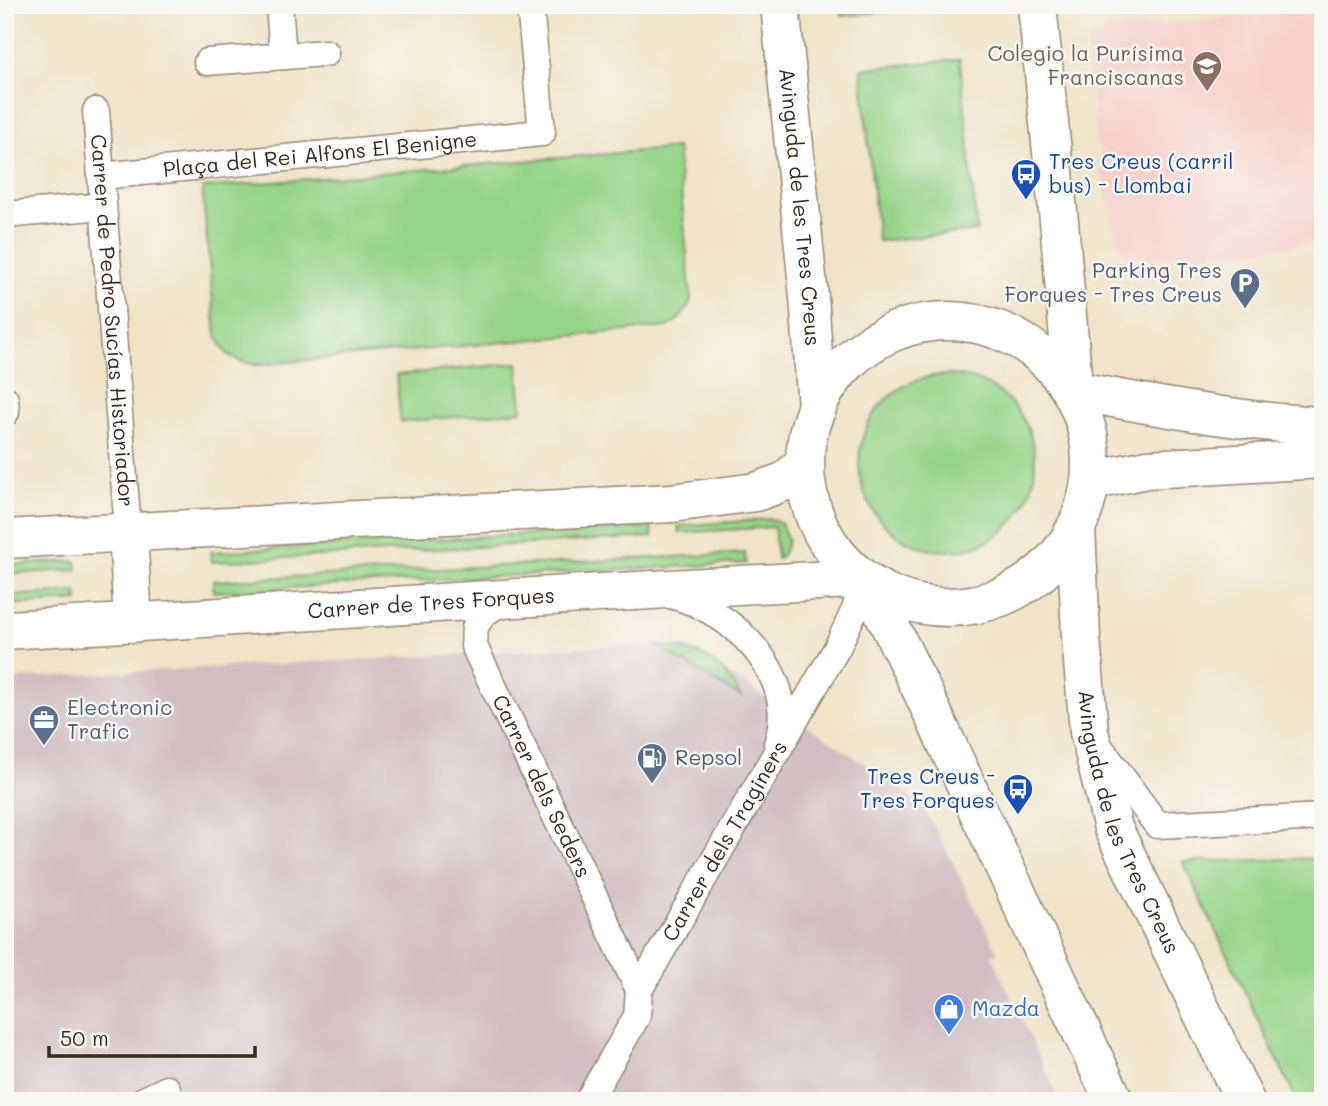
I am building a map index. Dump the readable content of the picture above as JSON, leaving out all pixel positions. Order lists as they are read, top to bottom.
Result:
{
  "streets": {
    "main road": ["Avinguda de les Tres Creus", "Carrer de Tres Forques"],
    "street": [
      "Plaça del Rei Alfons El Benigne",
      "Carrer de Pedro Sucías Historiador",
      "Carrer dels Seders",
      "Carrer dels Traginers"
    ]
  },
  "crossings": [
    ["Plaça del Rei Alfons El Benigne", "Carrer de Pedro Sucías Historiador"],
    ["Carrer de Tres Forques", "Carrer dels Seders"],
    ["Carrer de Tres Forques", "Carrer dels Traginers"],
    ["Carrer dels Seders", "Carrer dels Traginers"]
  ],
  "places": {
    "school or university": ["Colegio la Purísima Franciscanas"],
    "bus stop": ["Tres Creus (carril bus) - Llombai", "Tres Creus - Tres Forques"],
    "parking": ["Parking Tres Forques - Tres Creus"],
    "office": ["Electronic Trafic"],
    "fuel station": ["Repsol"],
    "shop": ["Mazda"]
  },
  "scale_bar": "50 m"
}
